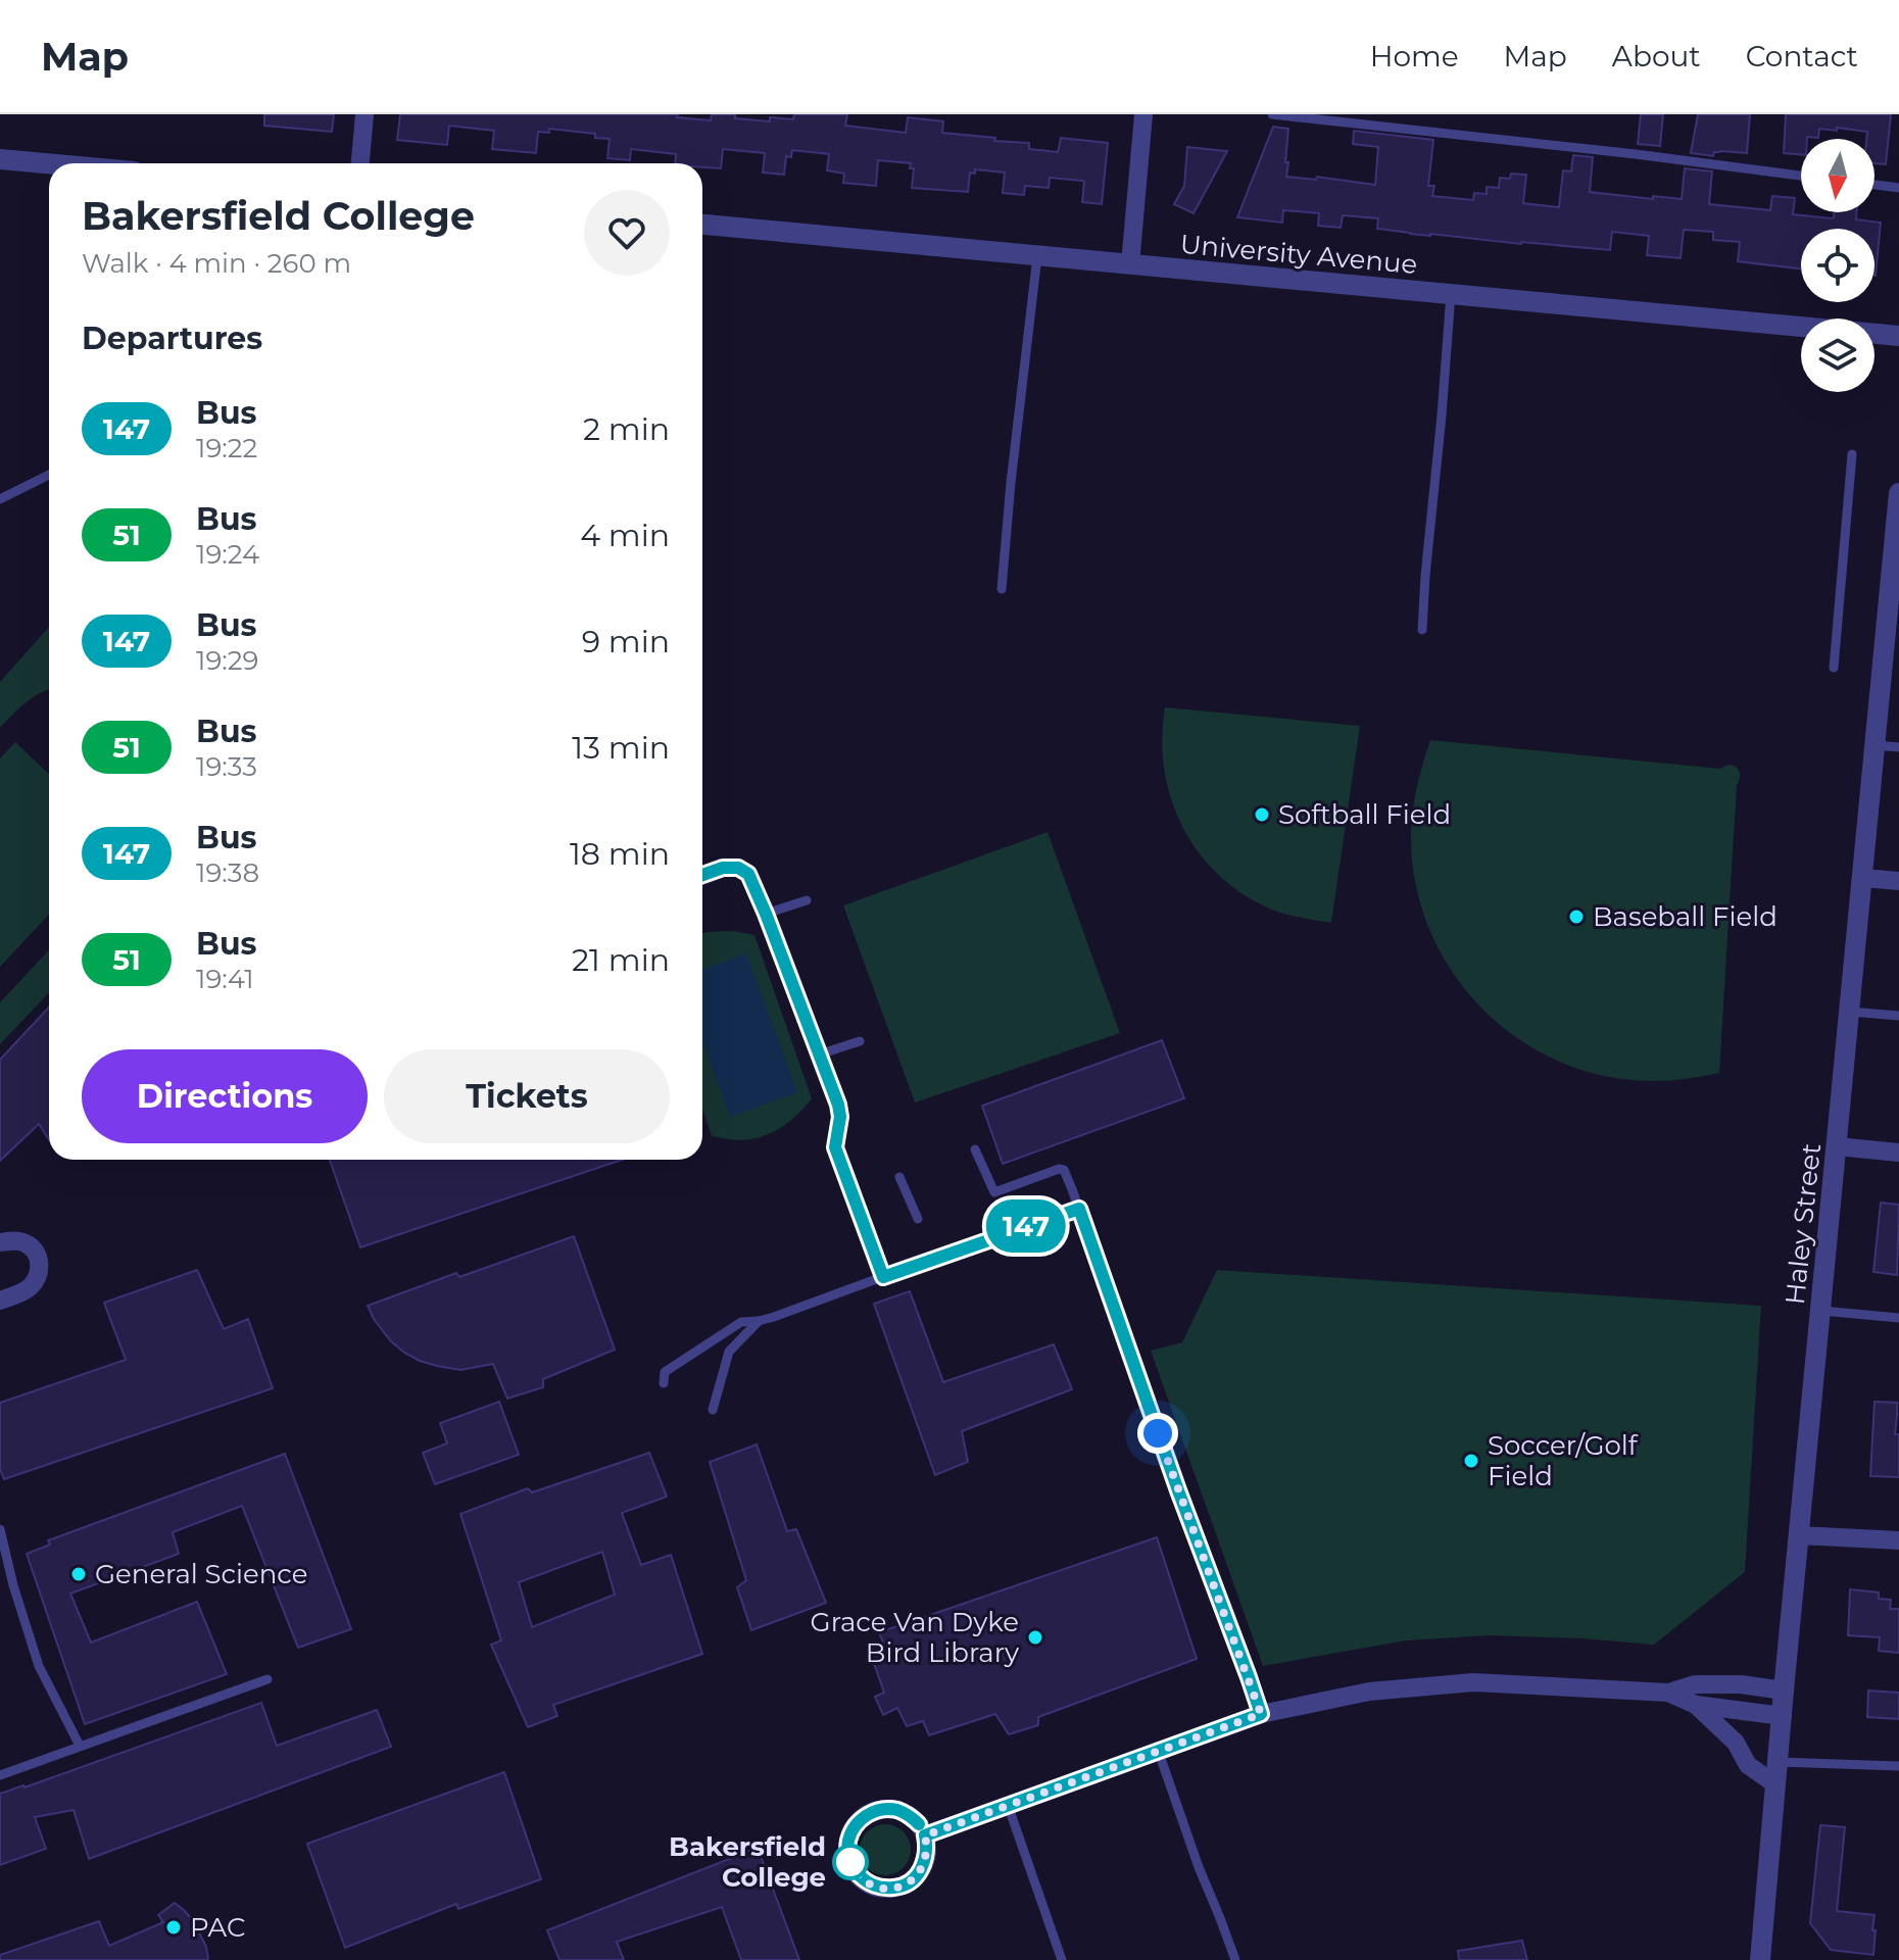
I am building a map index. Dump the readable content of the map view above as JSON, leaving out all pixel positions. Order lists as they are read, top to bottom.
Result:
{
  "streets": {
    "street": ["University Avenue", "Haley Street"]
  },
  "places": [
    "Softball Field",
    "Baseball Field",
    "Soccer/Golf Field",
    "General Science",
    "Grace Van Dyke Bird Library",
    "Bakersfield College",
    "PAC"
  ],
  "lines": ["bus line 147"],
  "north": "bottom",
  "page": {
    "header": "Map",
    "nav": [
      "Home",
      "Map",
      "About",
      "Contact"
    ],
    "on_map": "147",
    "heading": [
      ["Bakersfield College", "Walk · 4 min · 260 m"],
      "Departures"
    ],
    "list": [
      {
        "mark": "147",
        "name": "Bus",
        "note": "19:22",
        "value": "2 min"
      },
      {
        "mark": "51",
        "name": "Bus",
        "note": "19:24",
        "value": "4 min"
      },
      {
        "mark": "147",
        "name": "Bus",
        "note": "19:29",
        "value": "9 min"
      },
      {
        "mark": "51",
        "name": "Bus",
        "note": "19:33",
        "value": "13 min"
      },
      {
        "mark": "147",
        "name": "Bus",
        "note": "19:38",
        "value": "18 min"
      },
      {
        "mark": "51",
        "name": "Bus",
        "note": "19:41",
        "value": "21 min"
      }
    ],
    "buttons": ["Directions", "Tickets"]
  }
}
